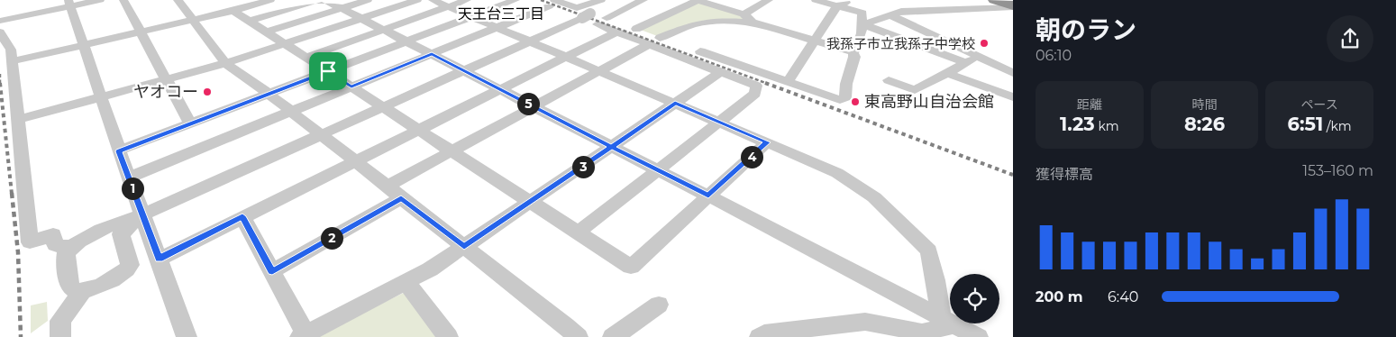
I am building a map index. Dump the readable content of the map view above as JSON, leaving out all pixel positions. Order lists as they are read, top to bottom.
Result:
{
  "districts": ["天王台三丁目"],
  "places": ["我孫子市立我孫子中学校", "ヤオコー", "東高野山自治会館"],
  "page": {
    "heading": ["朝のラン", "06:10"],
    "stats": [
      ["距離", "1.23 km"],
      ["時間", "8:26"],
      ["ペース", "6:51 /km"]
    ],
    "pins": [
      "5",
      "4",
      "3",
      "1",
      "2"
    ],
    "chart": ["獲得標高", "153–160 m"],
    "list": [
      {
        "name": "200 m",
        "note": "6:40"
      }
    ]
  }
}
